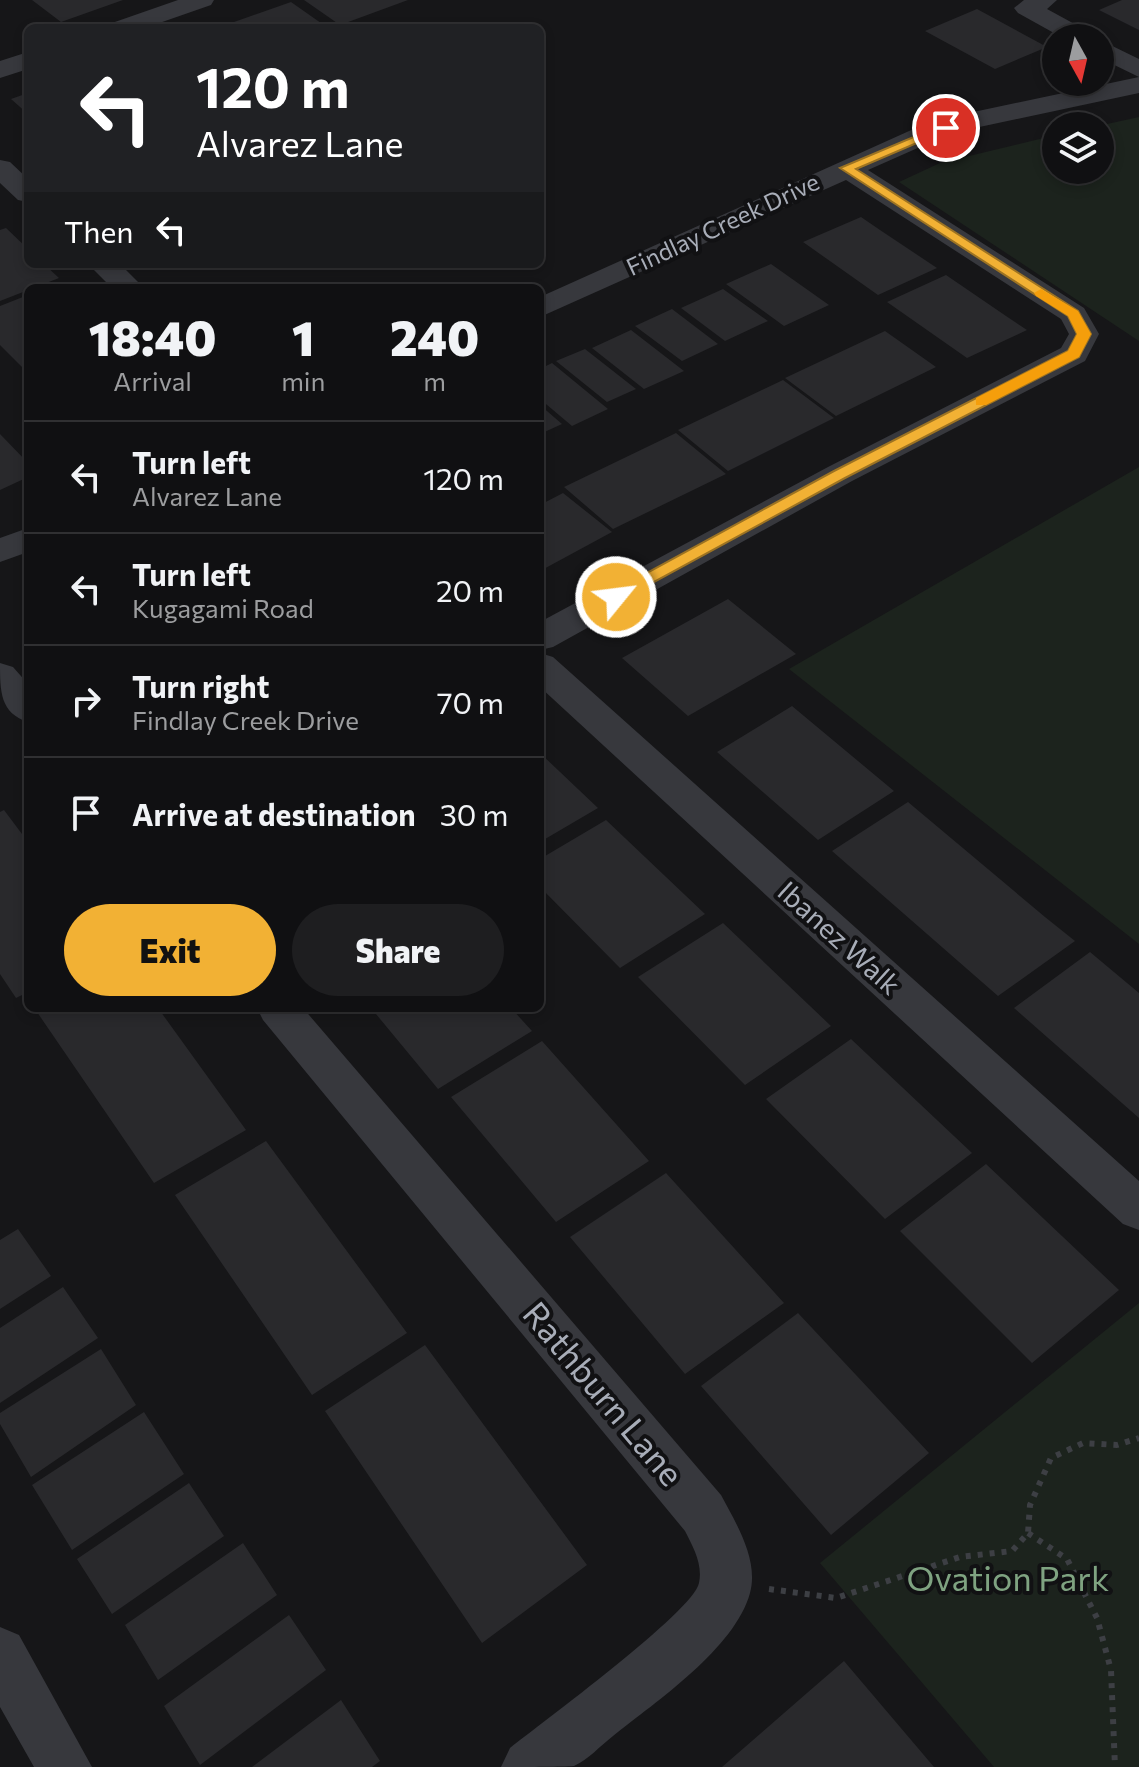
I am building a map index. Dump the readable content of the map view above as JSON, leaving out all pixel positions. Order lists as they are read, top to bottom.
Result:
{
  "streets": {
    "street": ["Findlay Creek Drive", "Ibanez Walk", "Rathburn Lane"]
  },
  "parks": ["Ovation Park"],
  "north": "bottom",
  "page": {
    "turn": ["120 m", "Alvarez Lane"],
    "then": "Then",
    "eta": [
      "18:40",
      "Arrival",
      "1",
      "min",
      "240",
      "m"
    ],
    "list": [
      {
        "name": "Turn left",
        "note": "Alvarez Lane",
        "value": "120 m"
      },
      {
        "name": "Turn left",
        "note": "Kugagami Road",
        "value": "20 m"
      },
      {
        "name": "Turn right",
        "note": "Findlay Creek Drive",
        "value": "70 m"
      },
      {
        "name": "Arrive at destination",
        "value": "30 m"
      }
    ],
    "buttons": ["Exit", "Share"]
  }
}
